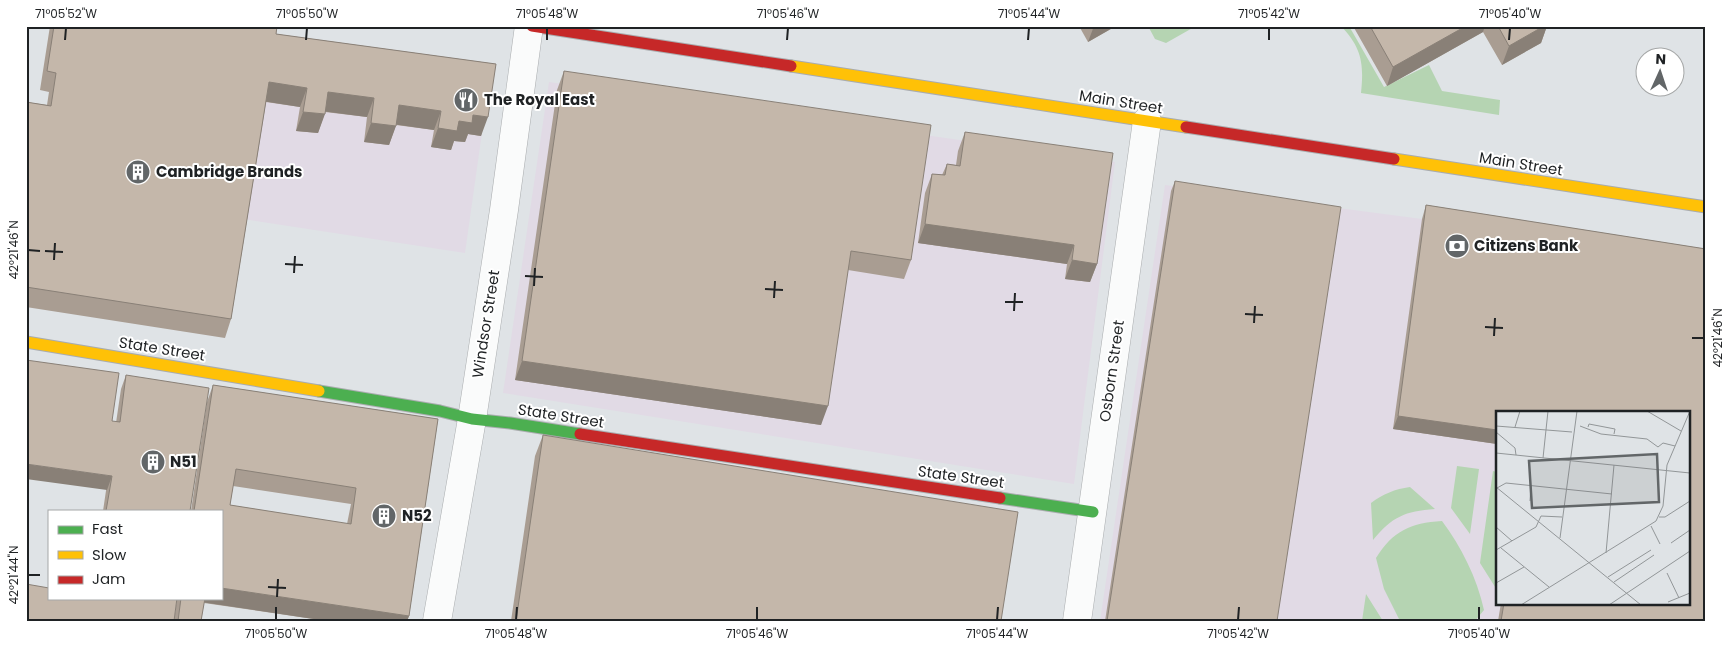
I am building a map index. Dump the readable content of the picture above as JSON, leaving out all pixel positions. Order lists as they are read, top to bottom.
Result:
{
  "streets": {
    "main road": ["Main Street", "State Street"],
    "street": ["Windsor Street", "Osborn Street"]
  },
  "crossings": [
    ["Main Street", "Windsor Street"],
    ["Main Street", "Osborn Street"],
    ["Windsor Street", "State Street"],
    ["State Street", "Osborn Street"]
  ],
  "places": {
    "restaurant": ["The Royal East"],
    "building": ["Cambridge Brands", "N51", "N52"],
    "bank": ["Citizens Bank"]
  },
  "legend": ["Fast", "Slow", "Jam"],
  "north": "top",
  "coordinates": [
    "71°05'52\"W",
    "71°05'50\"W",
    "71°05'48\"W",
    "71°05'46\"W",
    "71°05'44\"W",
    "71°05'42\"W",
    "71°05'40\"W",
    "42°21'46\"N",
    "42°21'44\"N"
  ]
}
